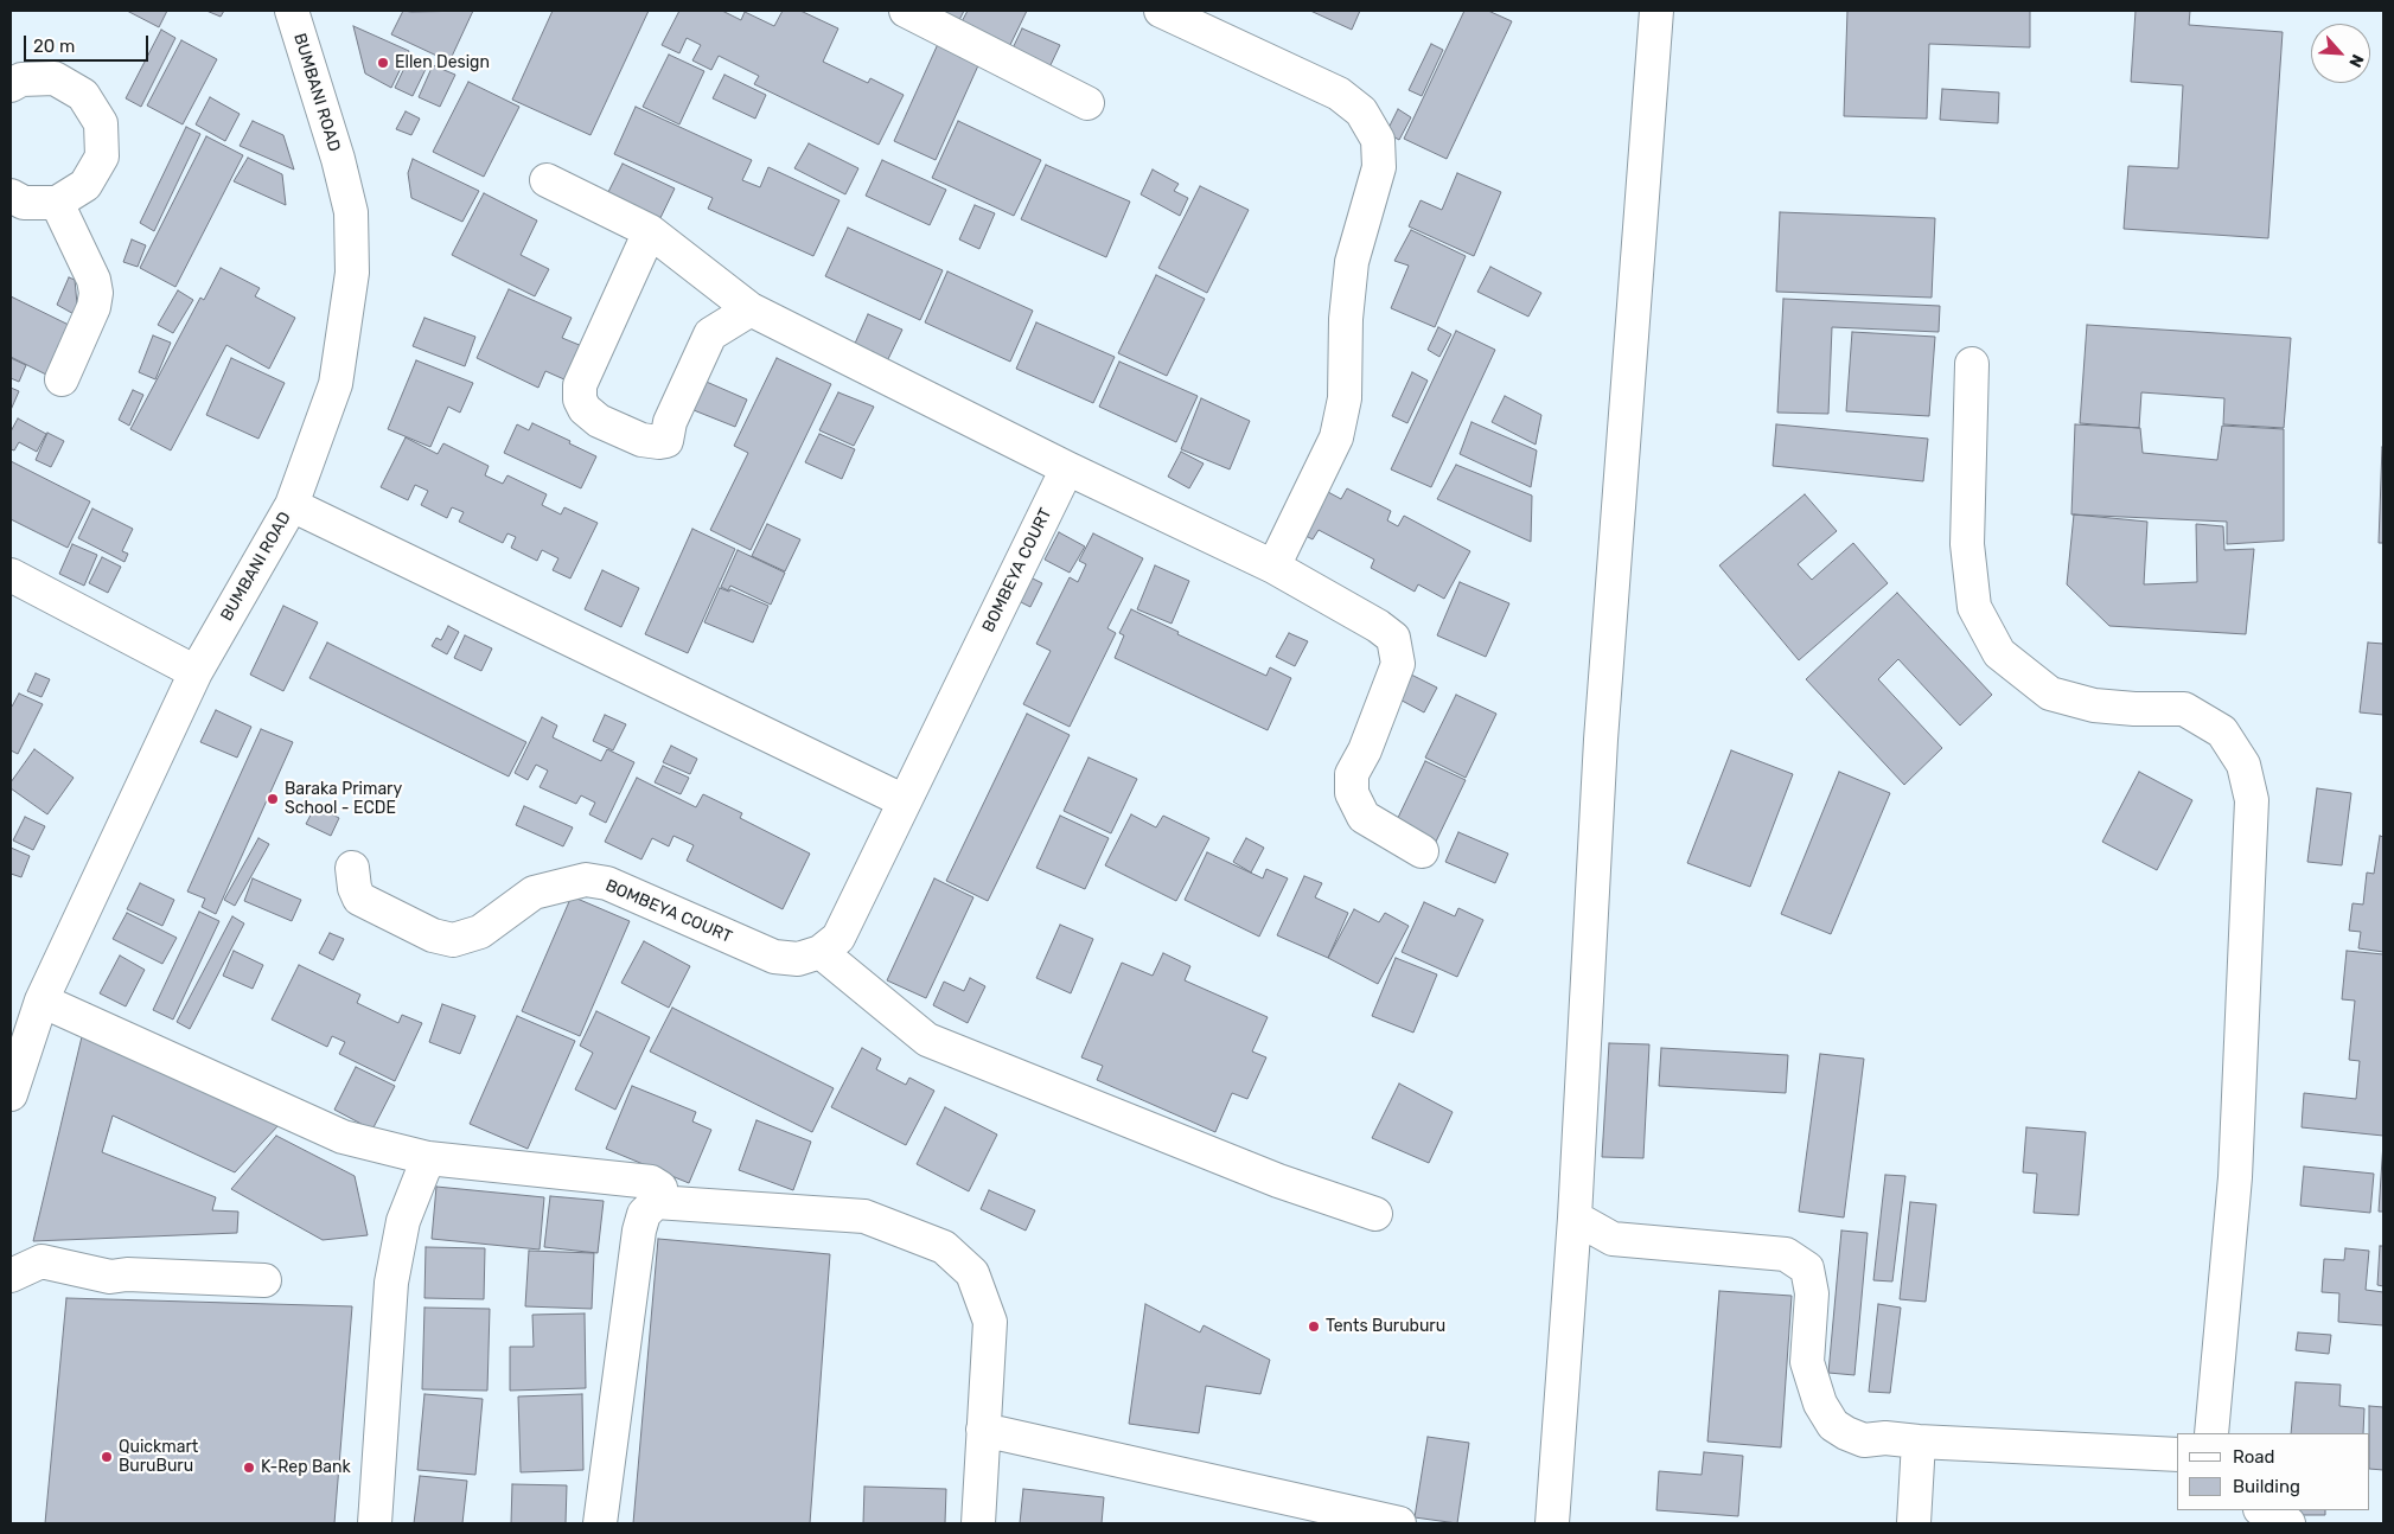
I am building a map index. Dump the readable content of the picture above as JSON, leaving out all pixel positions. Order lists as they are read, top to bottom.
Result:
{
  "streets": {
    "street": ["BUMBANI ROAD", "BOMBEYA COURT"]
  },
  "places": [
    "Ellen Design",
    "Baraka Primary School - ECDE",
    "Tents Buruburu",
    "Quickmart BuruBuru",
    "K-Rep Bank"
  ],
  "legend": ["Road", "Building"],
  "scale_bar": "20 m",
  "north": "bottom right"
}
